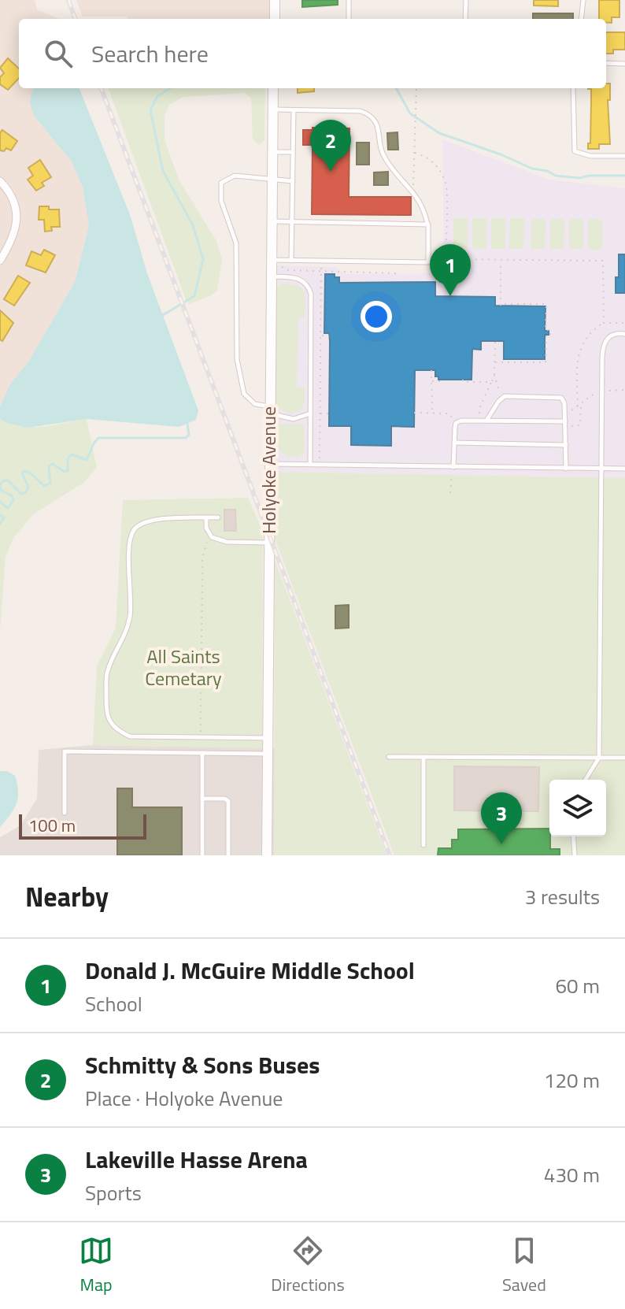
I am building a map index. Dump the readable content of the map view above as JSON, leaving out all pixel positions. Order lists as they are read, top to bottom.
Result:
{
  "streets": {
    "street": ["Holyoke Avenue"]
  },
  "parks": ["All Saints Cemetary"],
  "scale_bar": "100 m",
  "page": {
    "search": "Search here",
    "pins": ["2", "1", "3"],
    "scale": "100 m",
    "heading": ["Nearby", "3 results"],
    "list": [
      {
        "mark": "1",
        "name": "Donald J. McGuire Middle School",
        "note": "School",
        "value": "60 m"
      },
      {
        "mark": "2",
        "name": "Schmitty & Sons Buses",
        "note": "Place · Holyoke Avenue",
        "value": "120 m"
      },
      {
        "mark": "3",
        "name": "Lakeville Hasse Arena",
        "note": "Sports",
        "value": "430 m"
      }
    ],
    "nav": ["Map", "Directions", "Saved"]
  }
}
